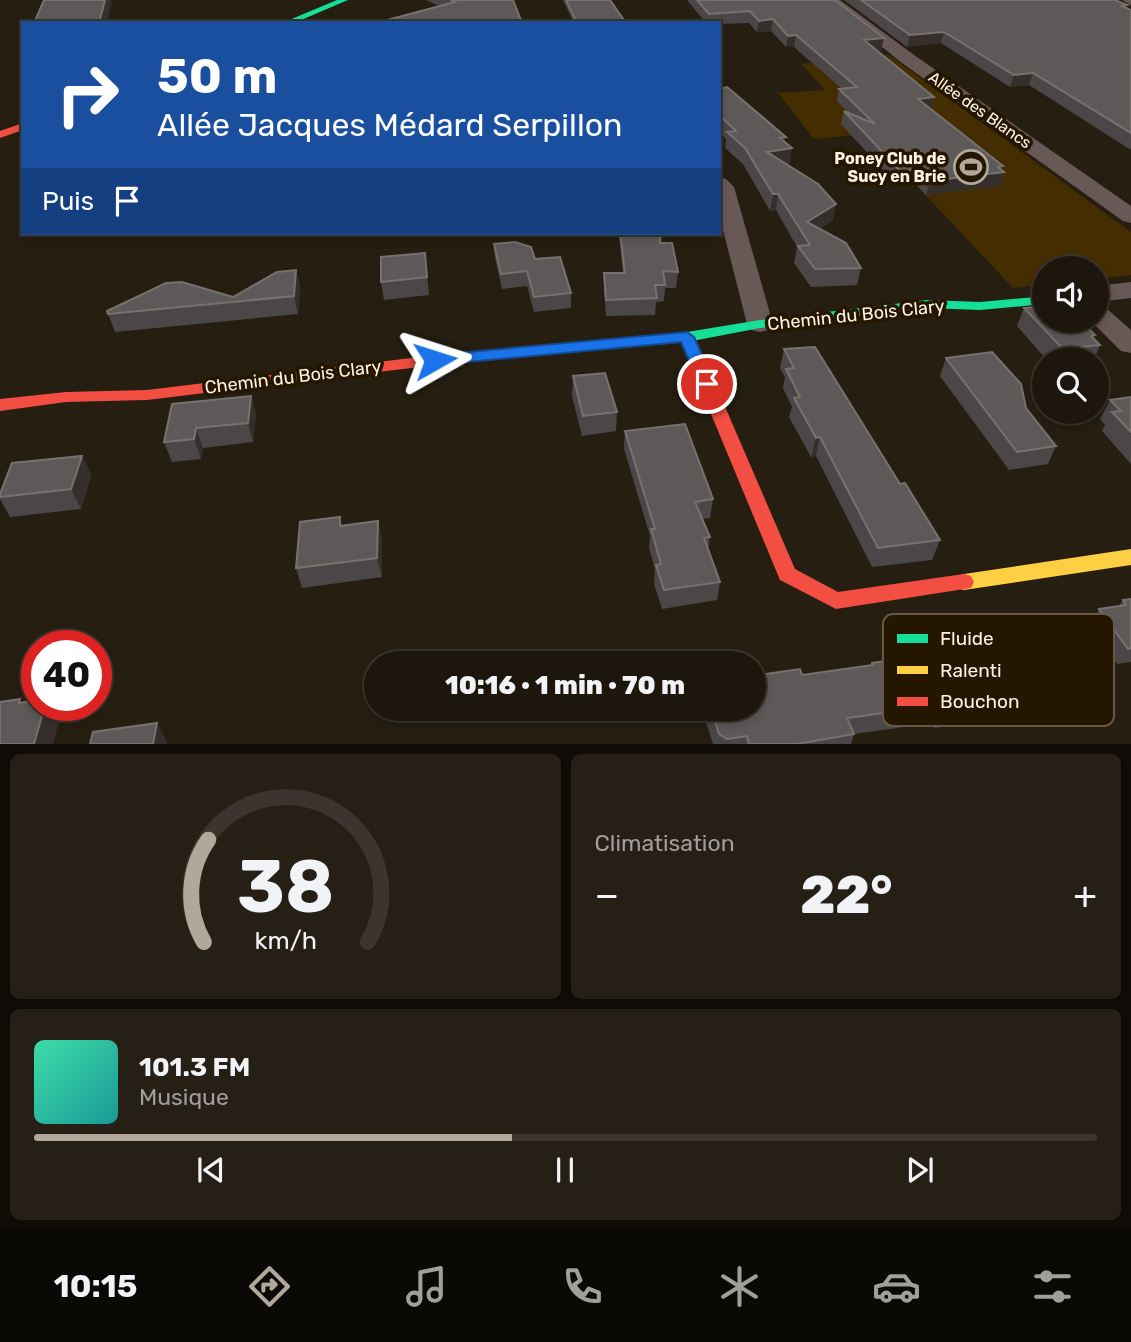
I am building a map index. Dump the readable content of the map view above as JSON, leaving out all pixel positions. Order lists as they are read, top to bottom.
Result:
{
  "streets": {
    "street": ["Allée des Blancs", "Chemin du Bois Clary"]
  },
  "places": {
    "sports": ["Poney Club de Sucy en Brie"]
  },
  "legend": ["Fluide", "Ralenti", "Bouchon"],
  "page": {
    "turn": ["50 m", "Allée Jacques Médard Serpillon"],
    "then": "Puis",
    "limit": "40",
    "trip": "10:16 · 1 min · 70 m",
    "tile": "Climatisation",
    "heat": ["−", "22°", "+"],
    "song": ["101.3 FM", "Musique"],
    "tabs": "10:15",
    "gauge": ["38", "km/h"]
  }
}
